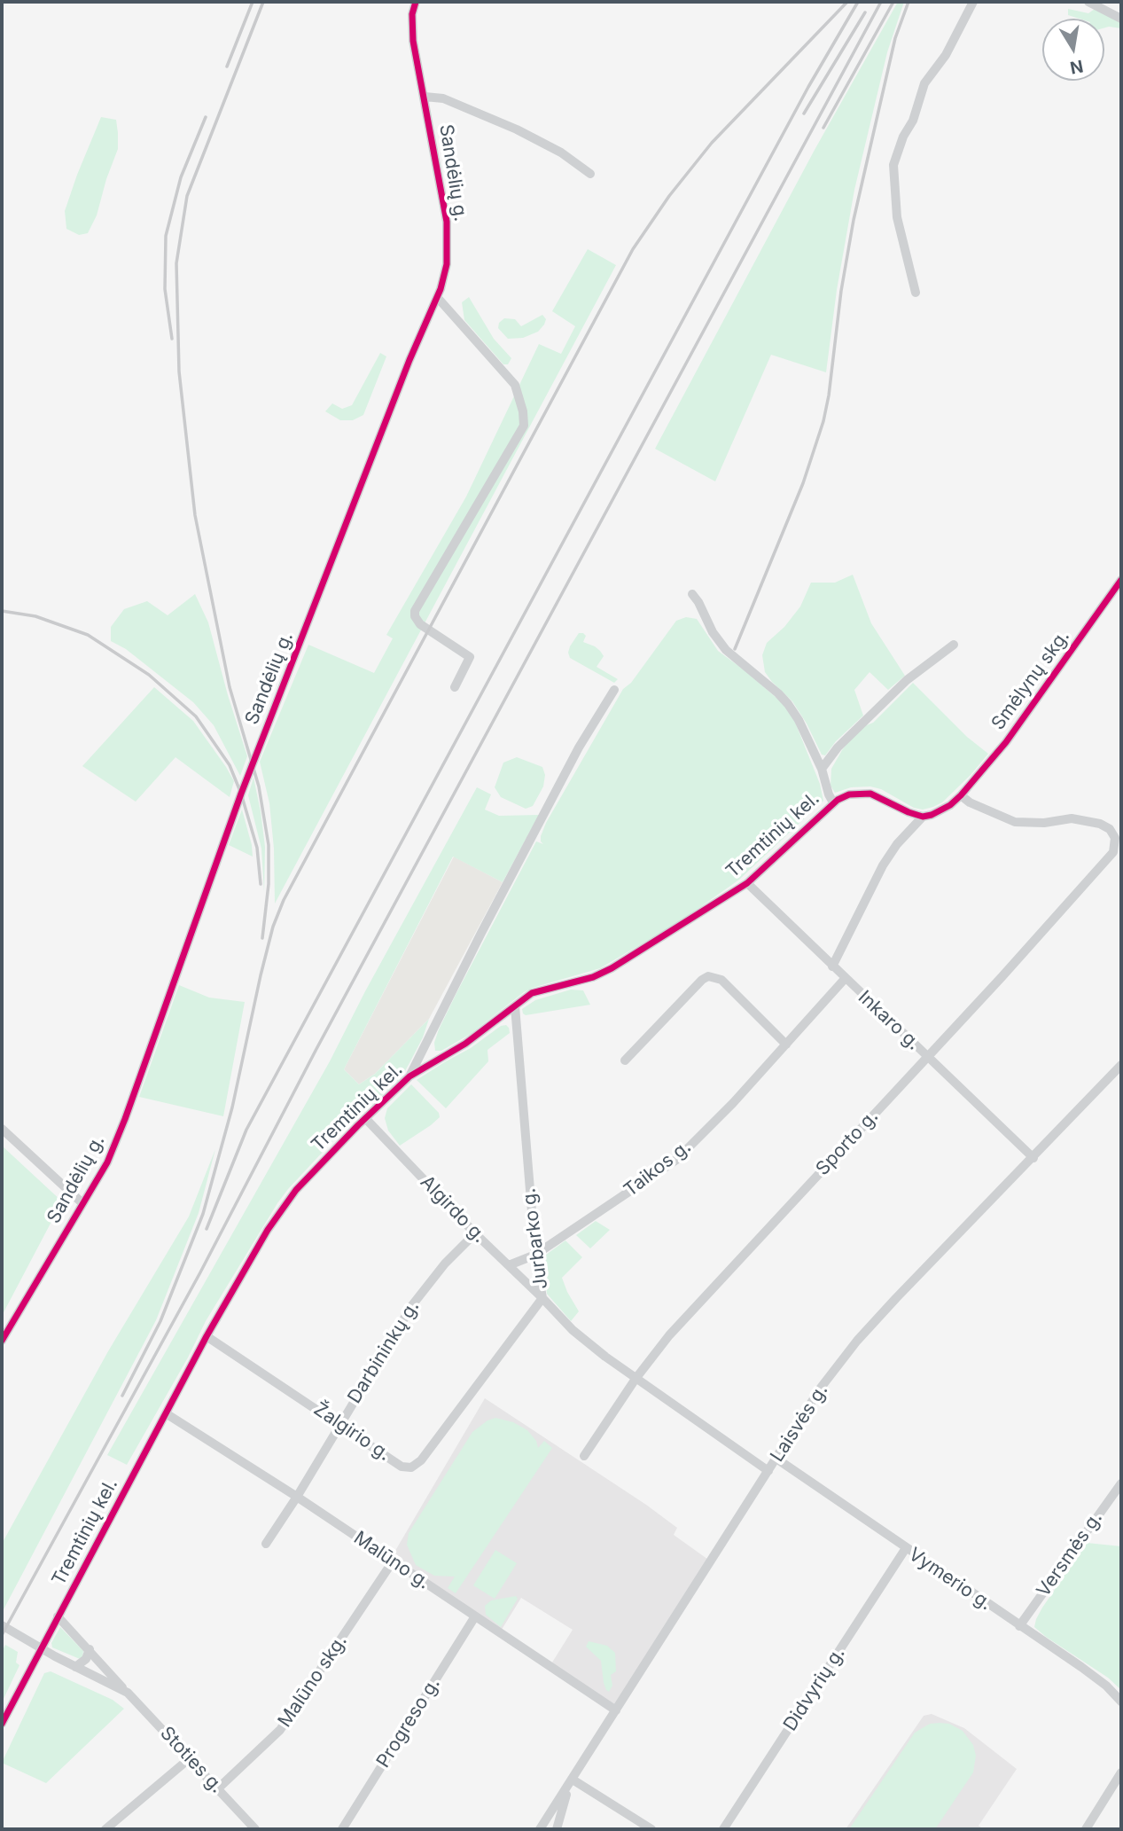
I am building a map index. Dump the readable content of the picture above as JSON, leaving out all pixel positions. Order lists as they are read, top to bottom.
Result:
{
  "streets": {
    "street": [
      "Sandėlių g.",
      "Smėlynų skg.",
      "Tremtinių kel.",
      "Inkaro g.",
      "Sporto g.",
      "Taikos g.",
      "Algirdo g.",
      "Jurbarko g.",
      "Darbininkų g.",
      "Laisvės g.",
      "Žalgirio g.",
      "Versmės g.",
      "Malūno g.",
      "Vymerio g.",
      "Malūno skg.",
      "Didvyrių g.",
      "Progreso g.",
      "Stoties g."
    ]
  },
  "crossings": [
    ["Smėlynų skg.", "Sporto g."],
    ["Tremtinių kel.", "Inkaro g."],
    ["Tremtinių kel.", "Algirdo g."],
    ["Tremtinių kel.", "Jurbarko g."],
    ["Tremtinių kel.", "Žalgirio g."],
    ["Tremtinių kel.", "Malūno g."],
    ["Tremtinių kel.", "Stoties g."],
    ["Inkaro g.", "Sporto g."],
    ["Inkaro g.", "Taikos g."],
    ["Inkaro g.", "Laisvės g."],
    ["Sporto g.", "Jurbarko g."],
    ["Taikos g.", "Algirdo g."],
    ["Taikos g.", "Jurbarko g."],
    ["Algirdo g.", "Jurbarko g."],
    ["Algirdo g.", "Darbininkų g."],
    ["Algirdo g.", "Žalgirio g."],
    ["Jurbarko g.", "Laisvės g."],
    ["Jurbarko g.", "Žalgirio g."],
    ["Darbininkų g.", "Žalgirio g."],
    ["Darbininkų g.", "Malūno g."],
    ["Laisvės g.", "Malūno g."],
    ["Laisvės g.", "Vymerio g."],
    ["Versmės g.", "Vymerio g."],
    ["Malūno g.", "Malūno skg."],
    ["Malūno g.", "Progreso g."],
    ["Vymerio g.", "Didvyrių g."],
    ["Malūno skg.", "Stoties g."]
  ],
  "north": "bottom"
}
